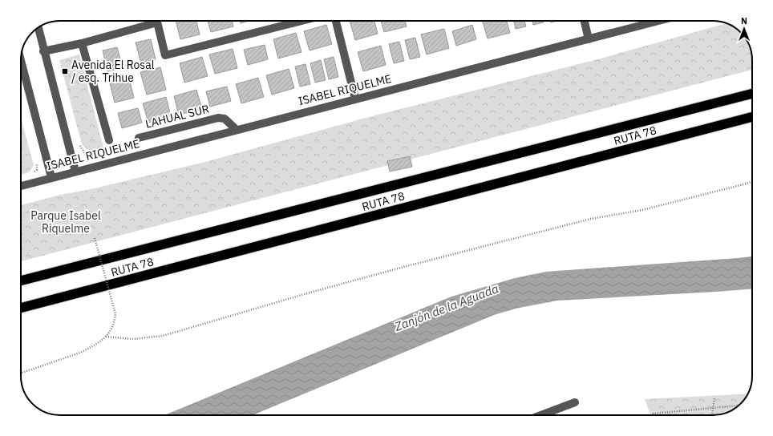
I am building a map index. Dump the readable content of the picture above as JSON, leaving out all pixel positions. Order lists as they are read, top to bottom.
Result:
{
  "streets": {
    "highway": ["RUTA 78"],
    "street": ["ISABEL RIQUELME", "LAHUAL SUR"]
  },
  "crossings": [
    ["ISABEL RIQUELME", "LAHUAL SUR"]
  ],
  "water": ["Zanjón de la Aguada"],
  "parks": ["Parque Isabel Riquelme"],
  "places": {
    "transit": ["Avenida El Rosal / esq. Trihue"]
  },
  "north": "top"
}
